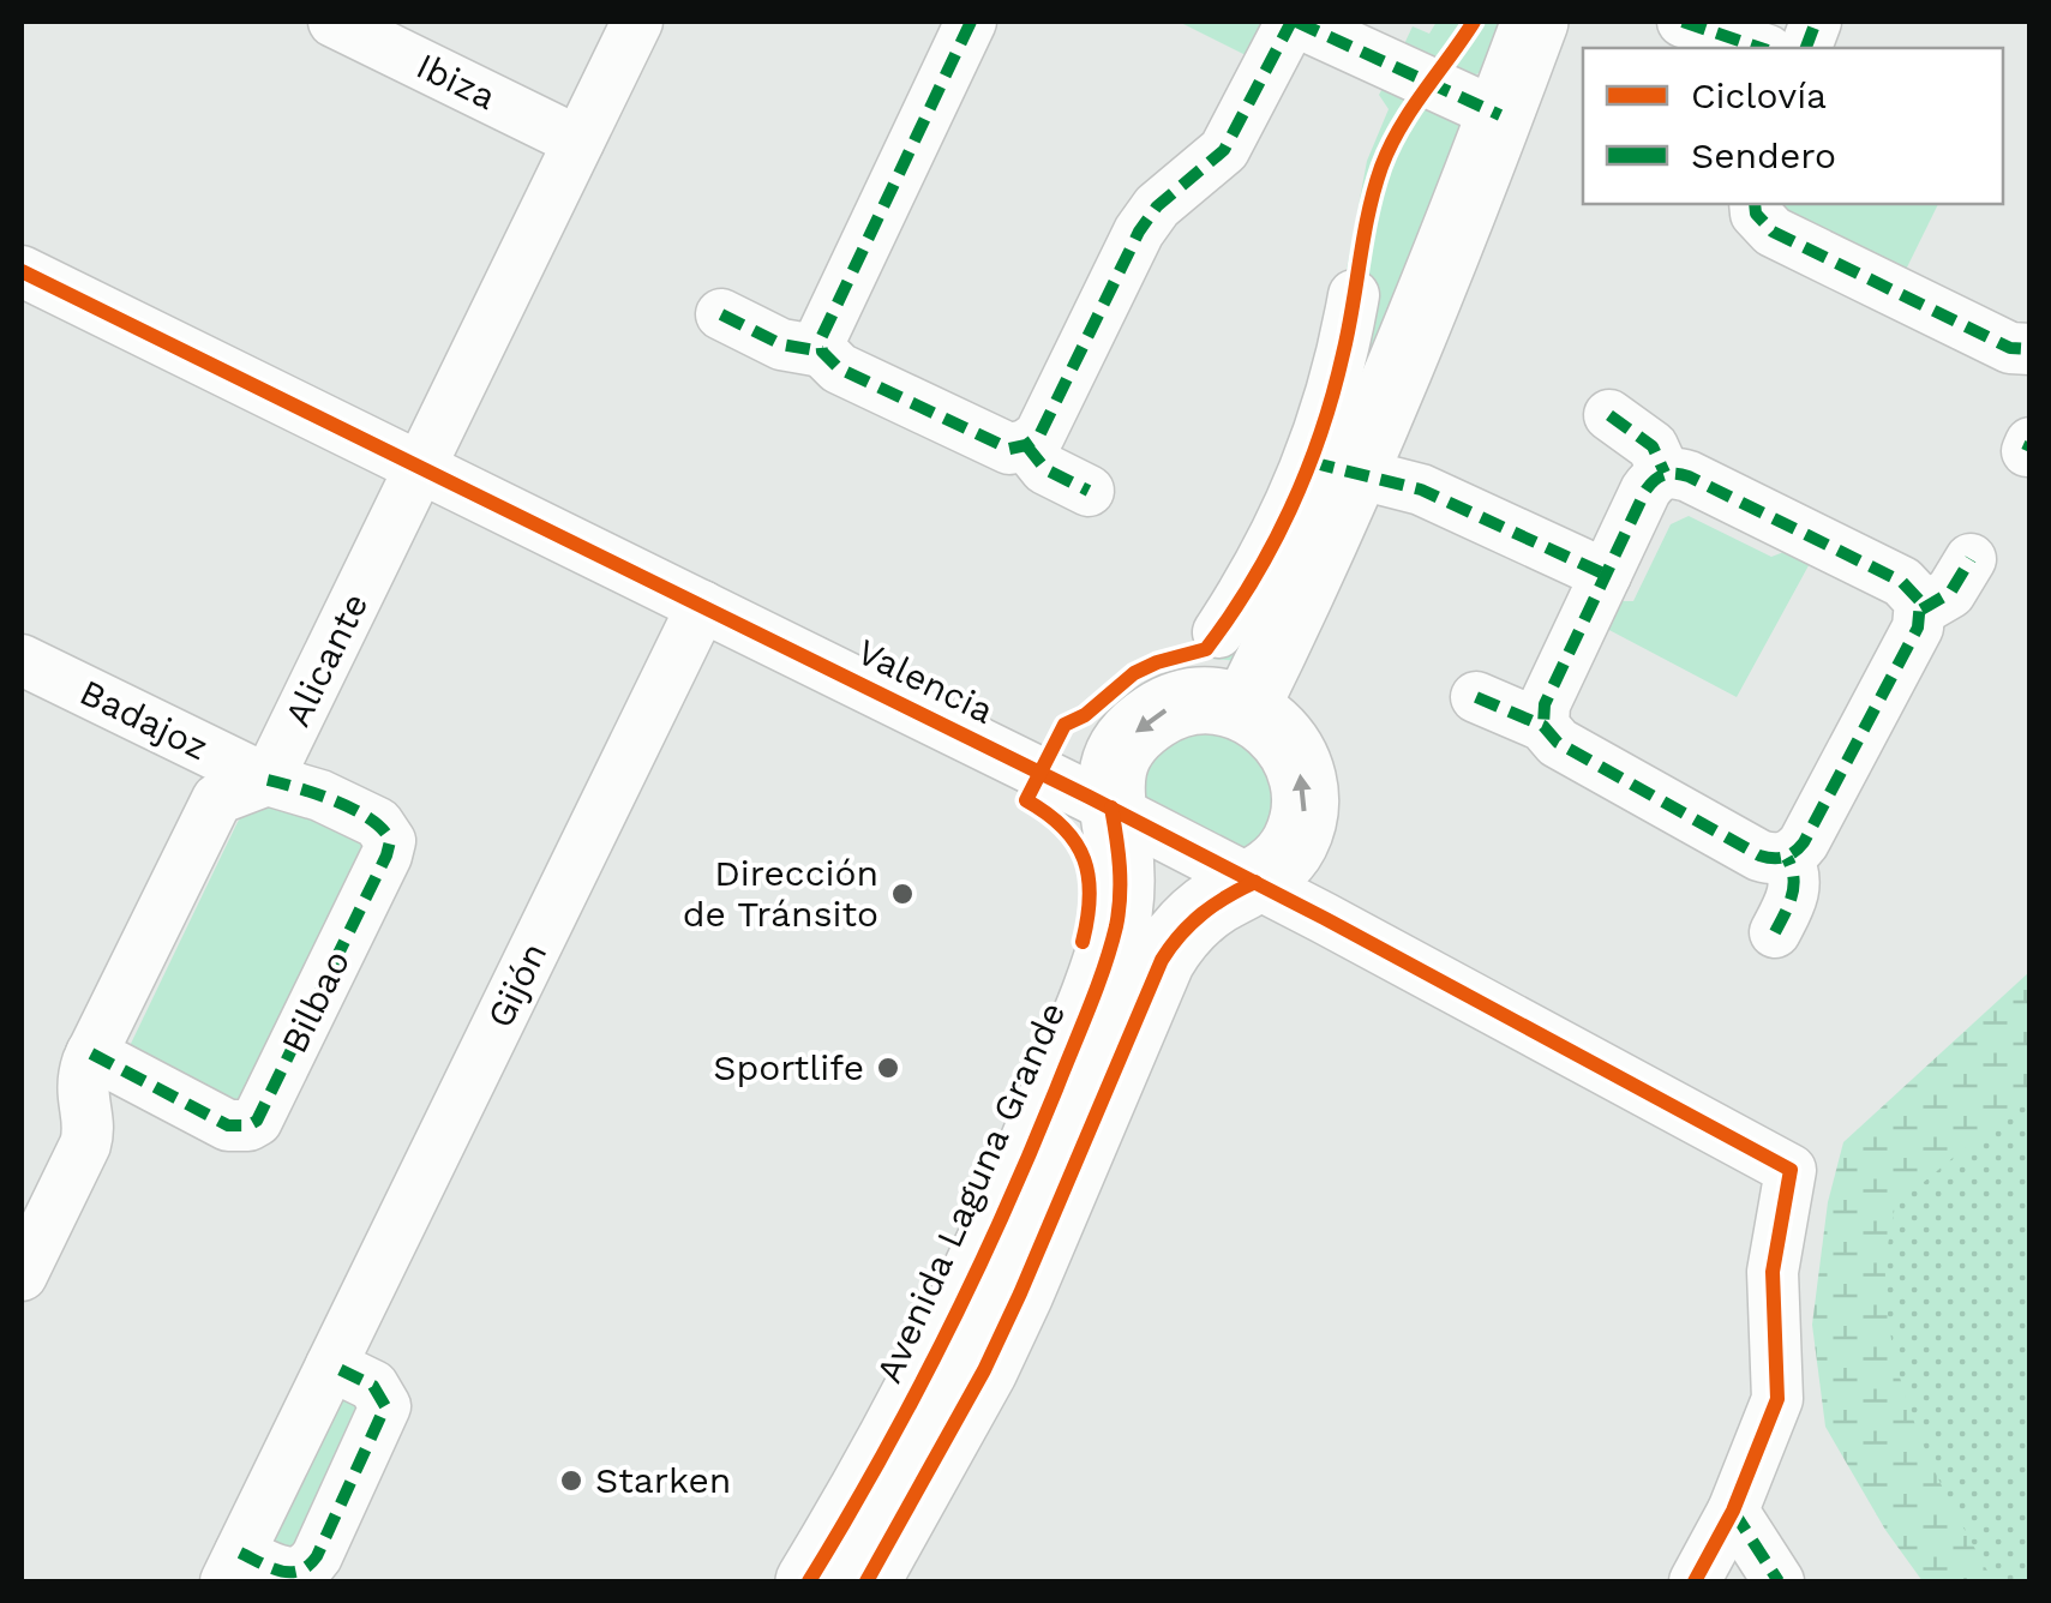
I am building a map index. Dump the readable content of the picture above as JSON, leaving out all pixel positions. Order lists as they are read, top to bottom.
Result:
{
  "streets": {
    "main road": ["Avenida Laguna Grande"],
    "street": [
      "Ibiza",
      "Alicante",
      "Valencia",
      "Badajoz",
      "Gijón",
      "Bilbao"
    ]
  },
  "crossings": [
    ["Ibiza", "Alicante"],
    ["Alicante", "Valencia"],
    ["Alicante", "Badajoz"],
    ["Alicante", "Bilbao"],
    ["Valencia", "Gijón"],
    ["Valencia", "Avenida Laguna Grande"],
    ["Badajoz", "Bilbao"]
  ],
  "places": ["Dirección de Tránsito", "Sportlife", "Starken"],
  "legend": ["Ciclovía", "Sendero"]
}
